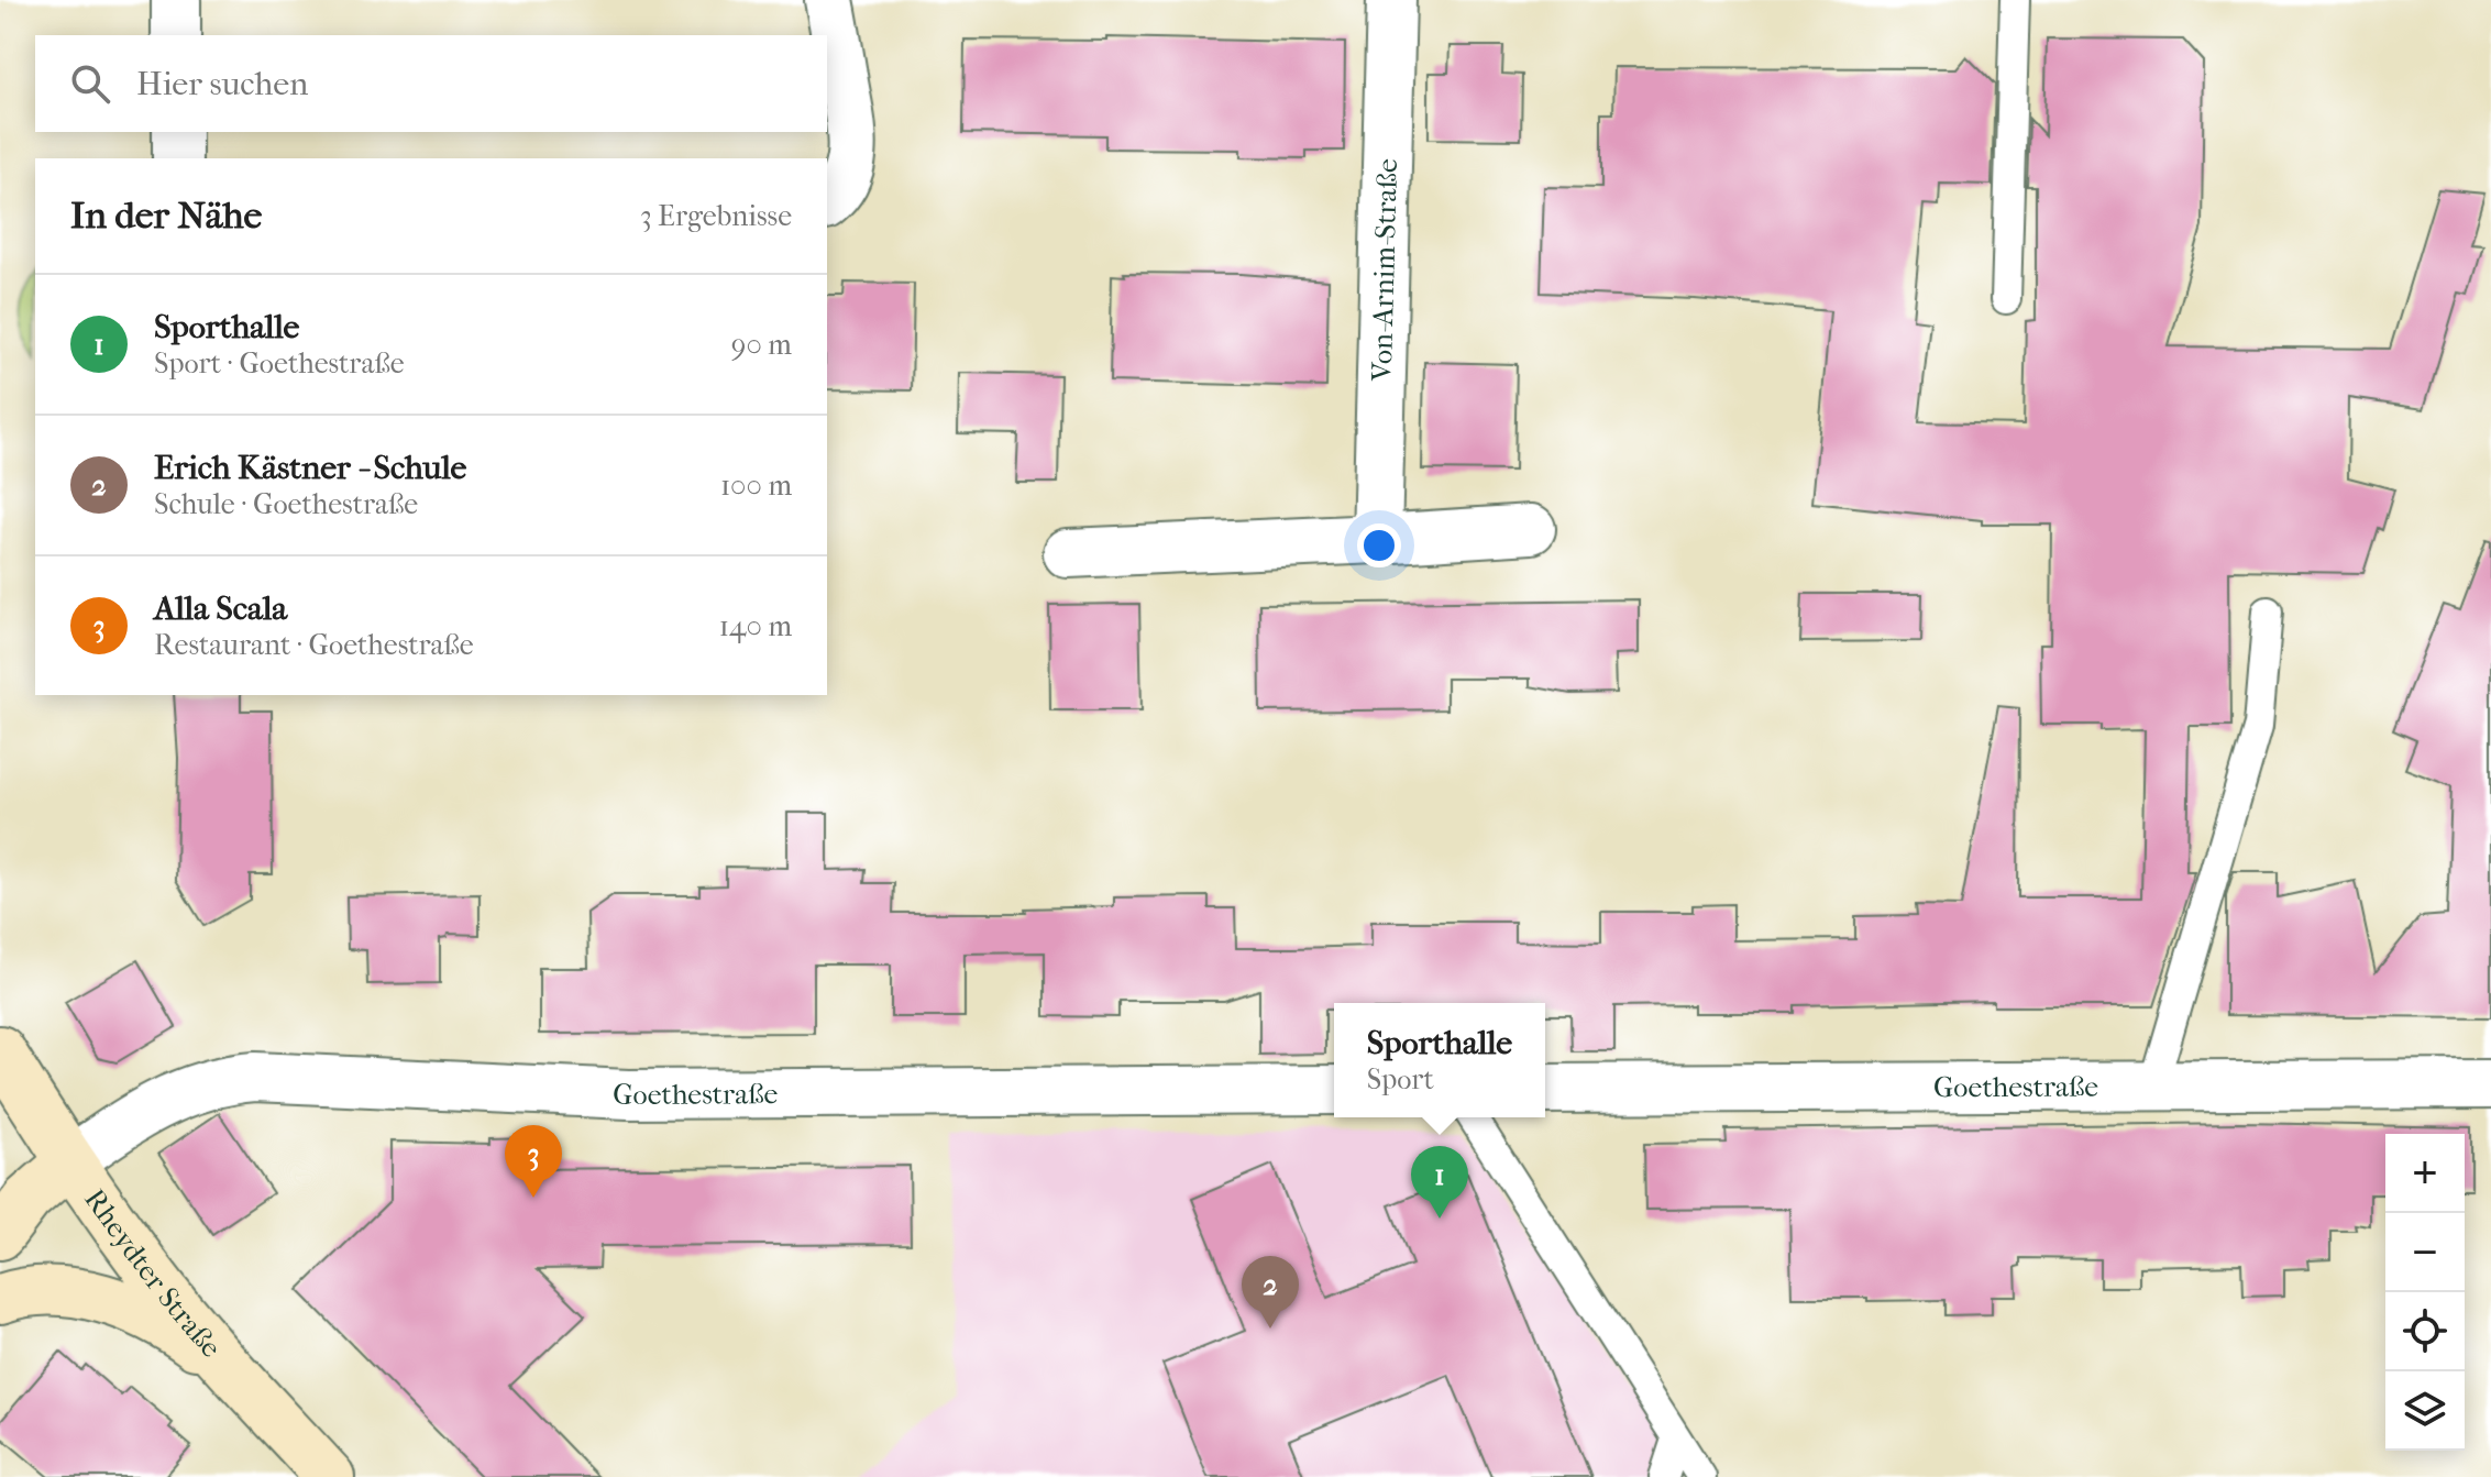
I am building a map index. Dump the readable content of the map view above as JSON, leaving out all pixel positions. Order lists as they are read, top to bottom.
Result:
{
  "streets": {
    "main road": ["Rheydter Straße"],
    "street": ["Von-Arnim-Straße", "Goethestraße"]
  },
  "crossings": [
    ["Goethestraße", "Rheydter Straße"]
  ],
  "page": {
    "search": "Hier suchen",
    "heading": ["In der Nähe", "3 Ergebnisse"],
    "list": [
      {
        "mark": "1",
        "name": "Sporthalle",
        "note": "Sport · Goethestraße",
        "value": "90 m"
      },
      {
        "mark": "2",
        "name": "Erich Kästner - Schule",
        "note": "Schule · Goethestraße",
        "value": "100 m"
      },
      {
        "mark": "3",
        "name": "Alla Scala",
        "note": "Restaurant · Goethestraße",
        "value": "140 m"
      }
    ],
    "popup": ["Sporthalle", "Sport"],
    "pins": ["3", "1", "2"],
    "map_buttons": ["+", "−"]
  }
}
